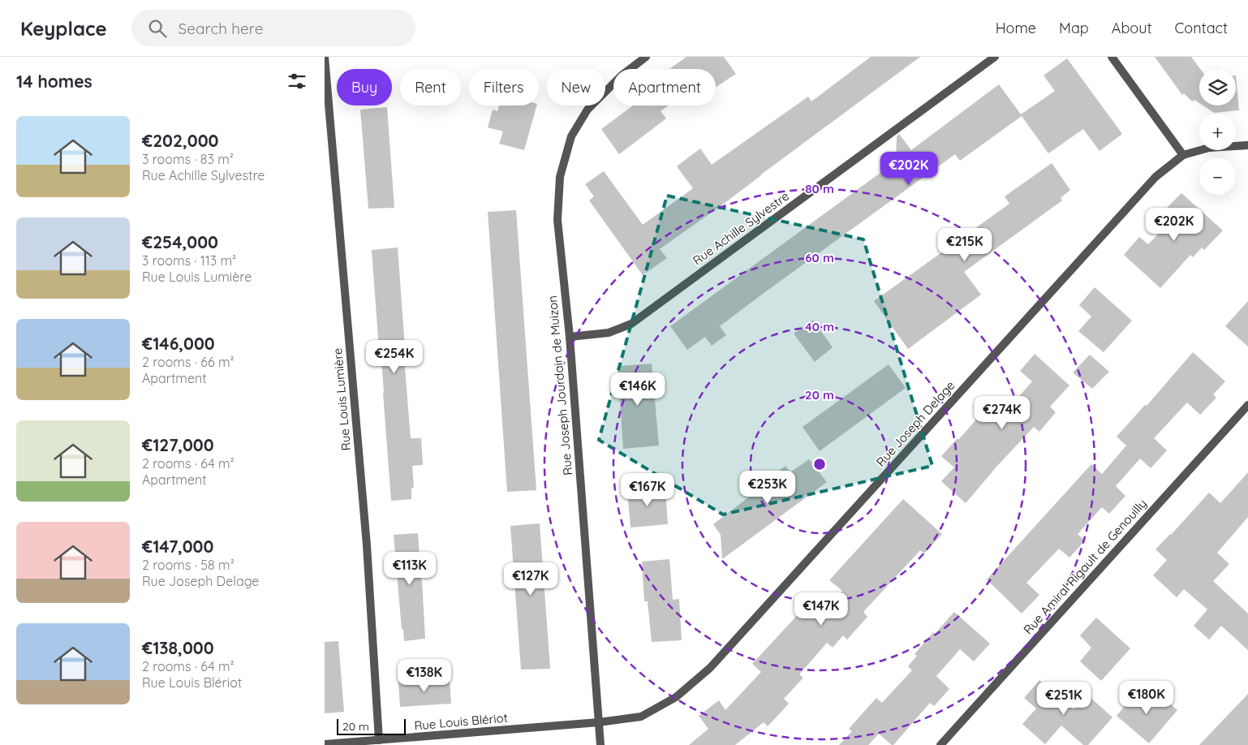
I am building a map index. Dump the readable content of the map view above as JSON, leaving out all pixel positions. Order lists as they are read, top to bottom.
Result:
{
  "streets": {
    "street": [
      "Rue Achille Sylvestre",
      "Rue Joseph Jourdain de Muizon",
      "Rue Louis Lumière",
      "Rue Joseph Delage",
      "Rue Amiral Rigault de Genouilly",
      "Rue Louis Blériot"
    ]
  },
  "crossings": [
    ["Rue Achille Sylvestre", "Rue Joseph Jourdain de Muizon"],
    ["Rue Joseph Jourdain de Muizon", "Rue Joseph Delage"],
    ["Rue Joseph Jourdain de Muizon", "Rue Louis Blériot"],
    ["Rue Louis Lumière", "Rue Louis Blériot"],
    ["Rue Joseph Delage", "Rue Louis Blériot"]
  ],
  "scale_bar": "20 m",
  "page": {
    "header": "Keyplace",
    "search": "Search here",
    "nav": [
      "Home",
      "Map",
      "About",
      "Contact"
    ],
    "heading": "14 homes",
    "map_buttons": ["+", "−"],
    "chip": [
      "Buy",
      "Rent",
      "Filters",
      "New",
      "Apartment"
    ],
    "list": [
      {
        "name": "€202,000",
        "note": "3 rooms · 83 m² · Rue Achille Sylvestre"
      },
      {
        "name": "€254,000",
        "note": "3 rooms · 113 m² · Rue Louis Lumière"
      },
      {
        "name": "€146,000",
        "note": "2 rooms · 66 m² · Apartment"
      },
      {
        "name": "€127,000",
        "note": "2 rooms · 64 m² · Apartment"
      },
      {
        "name": "€147,000",
        "note": "2 rooms · 58 m² · Rue Joseph Delage"
      },
      {
        "name": "€138,000",
        "note": "2 rooms · 64 m² · Rue Louis Blériot"
      }
    ],
    "price": [
      "€202K",
      "€202K",
      "€215K",
      "€254K",
      "€146K",
      "€274K",
      "€253K",
      "€167K",
      "€113K",
      "€127K",
      "€147K",
      "€138K",
      "€180K",
      "€251K"
    ],
    "scale": "20 m"
  },
  "rings": [
    "80 m",
    "60 m",
    "40 m",
    "20 m"
  ]
}
